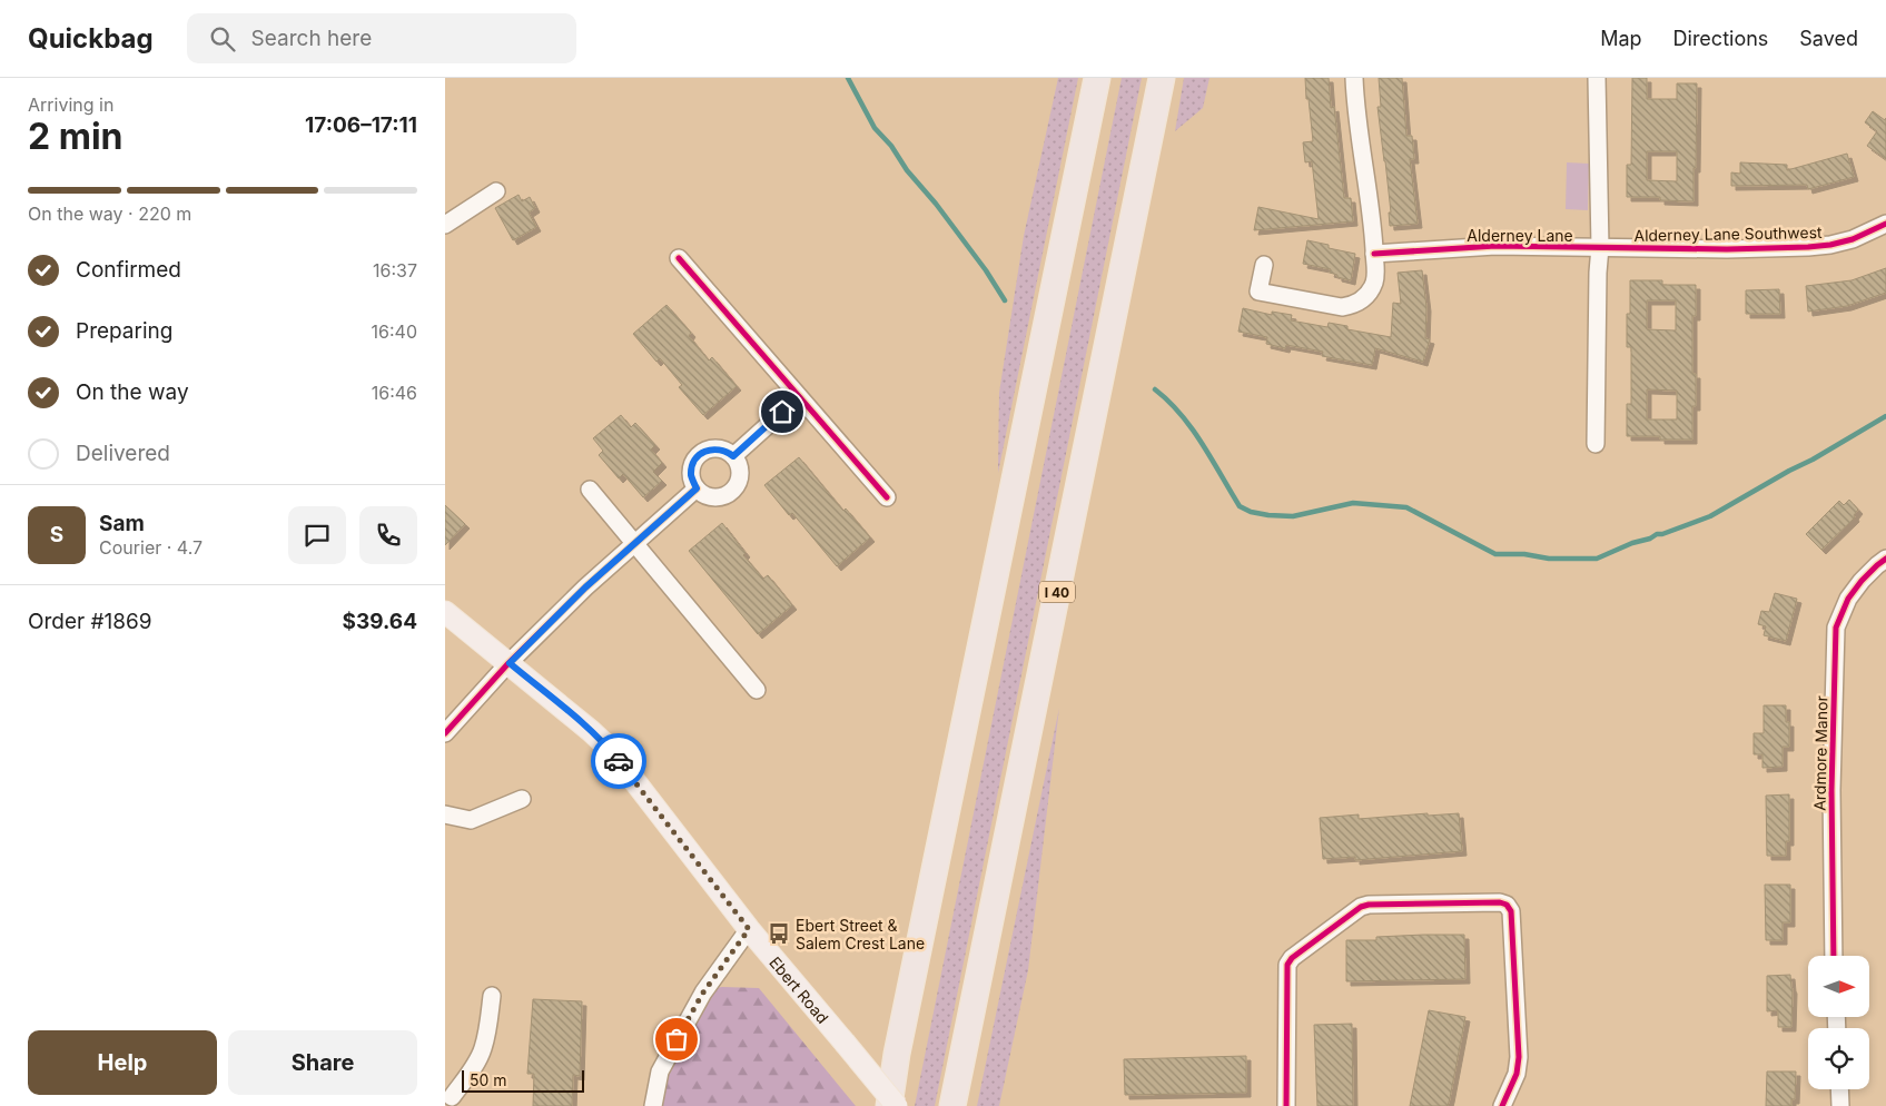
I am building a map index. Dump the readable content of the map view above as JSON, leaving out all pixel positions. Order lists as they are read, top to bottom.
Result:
{
  "streets": {
    "highway": ["I 40"],
    "main road": ["Ebert Road"],
    "street": ["Alderney Lane Southwest", "Alderney Lane", "Ardmore Manor"]
  },
  "crossings": [
    ["Alderney Lane Southwest", "Alderney Lane"]
  ],
  "places": {
    "bus stop": ["Ebert Street & Salem Crest Lane"]
  },
  "scale_bar": "50 m",
  "north": "right",
  "page": {
    "header": "Quickbag",
    "search": "Search here",
    "nav": ["Map", "Directions", "Saved"],
    "heading": ["2 min", "Arriving in", "17:06–17:11"],
    "panel": [
      "Sam",
      "Courier · 4.7",
      "Order #1869",
      "$39.64"
    ],
    "bar": "On the way · 220 m",
    "list": [
      ["Confirmed", "16:37"],
      ["Preparing", "16:40"],
      ["On the way", "16:46"],
      "Delivered"
    ],
    "round": "S",
    "buttons": ["Help", "Share"],
    "scale": "50 m"
  }
}
